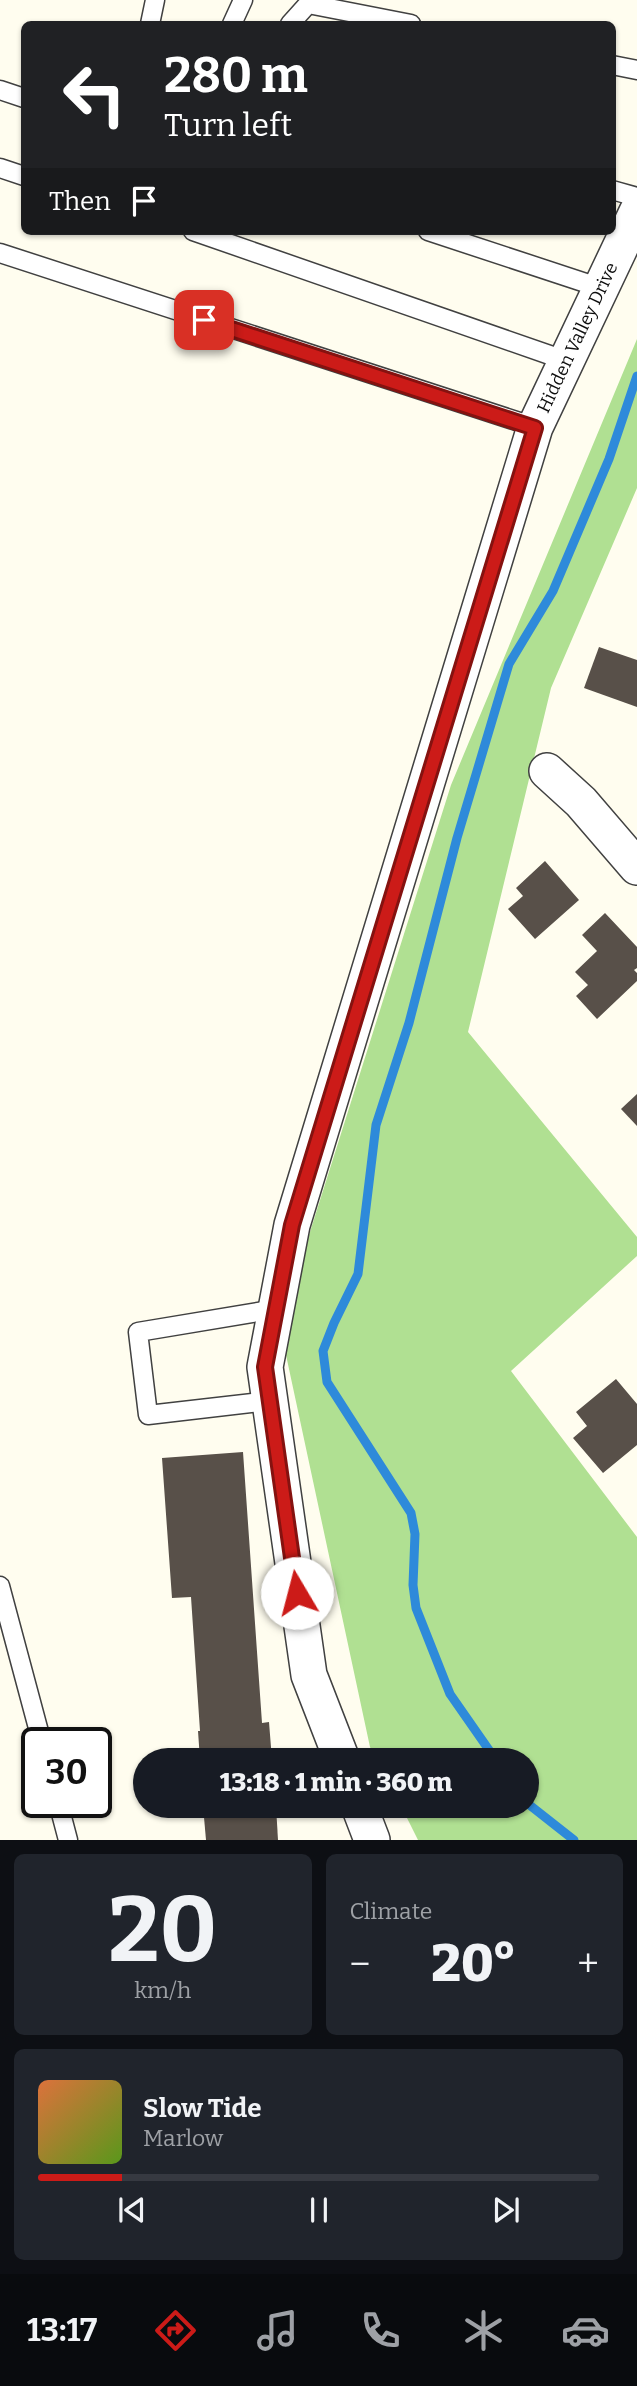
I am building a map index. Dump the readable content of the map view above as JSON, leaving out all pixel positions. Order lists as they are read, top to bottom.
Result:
{
  "streets": {
    "street": ["Hidden Valley Drive"]
  },
  "page": {
    "turn": ["280 m", "Turn left"],
    "then": "Then",
    "limit": "30",
    "trip": "13:18 · 1 min · 360 m",
    "tile": [
      ["20", "km/h"],
      "Climate"
    ],
    "heat": ["−", "20°", "+"],
    "song": ["Slow Tide", "Marlow"],
    "tabs": "13:17"
  }
}
